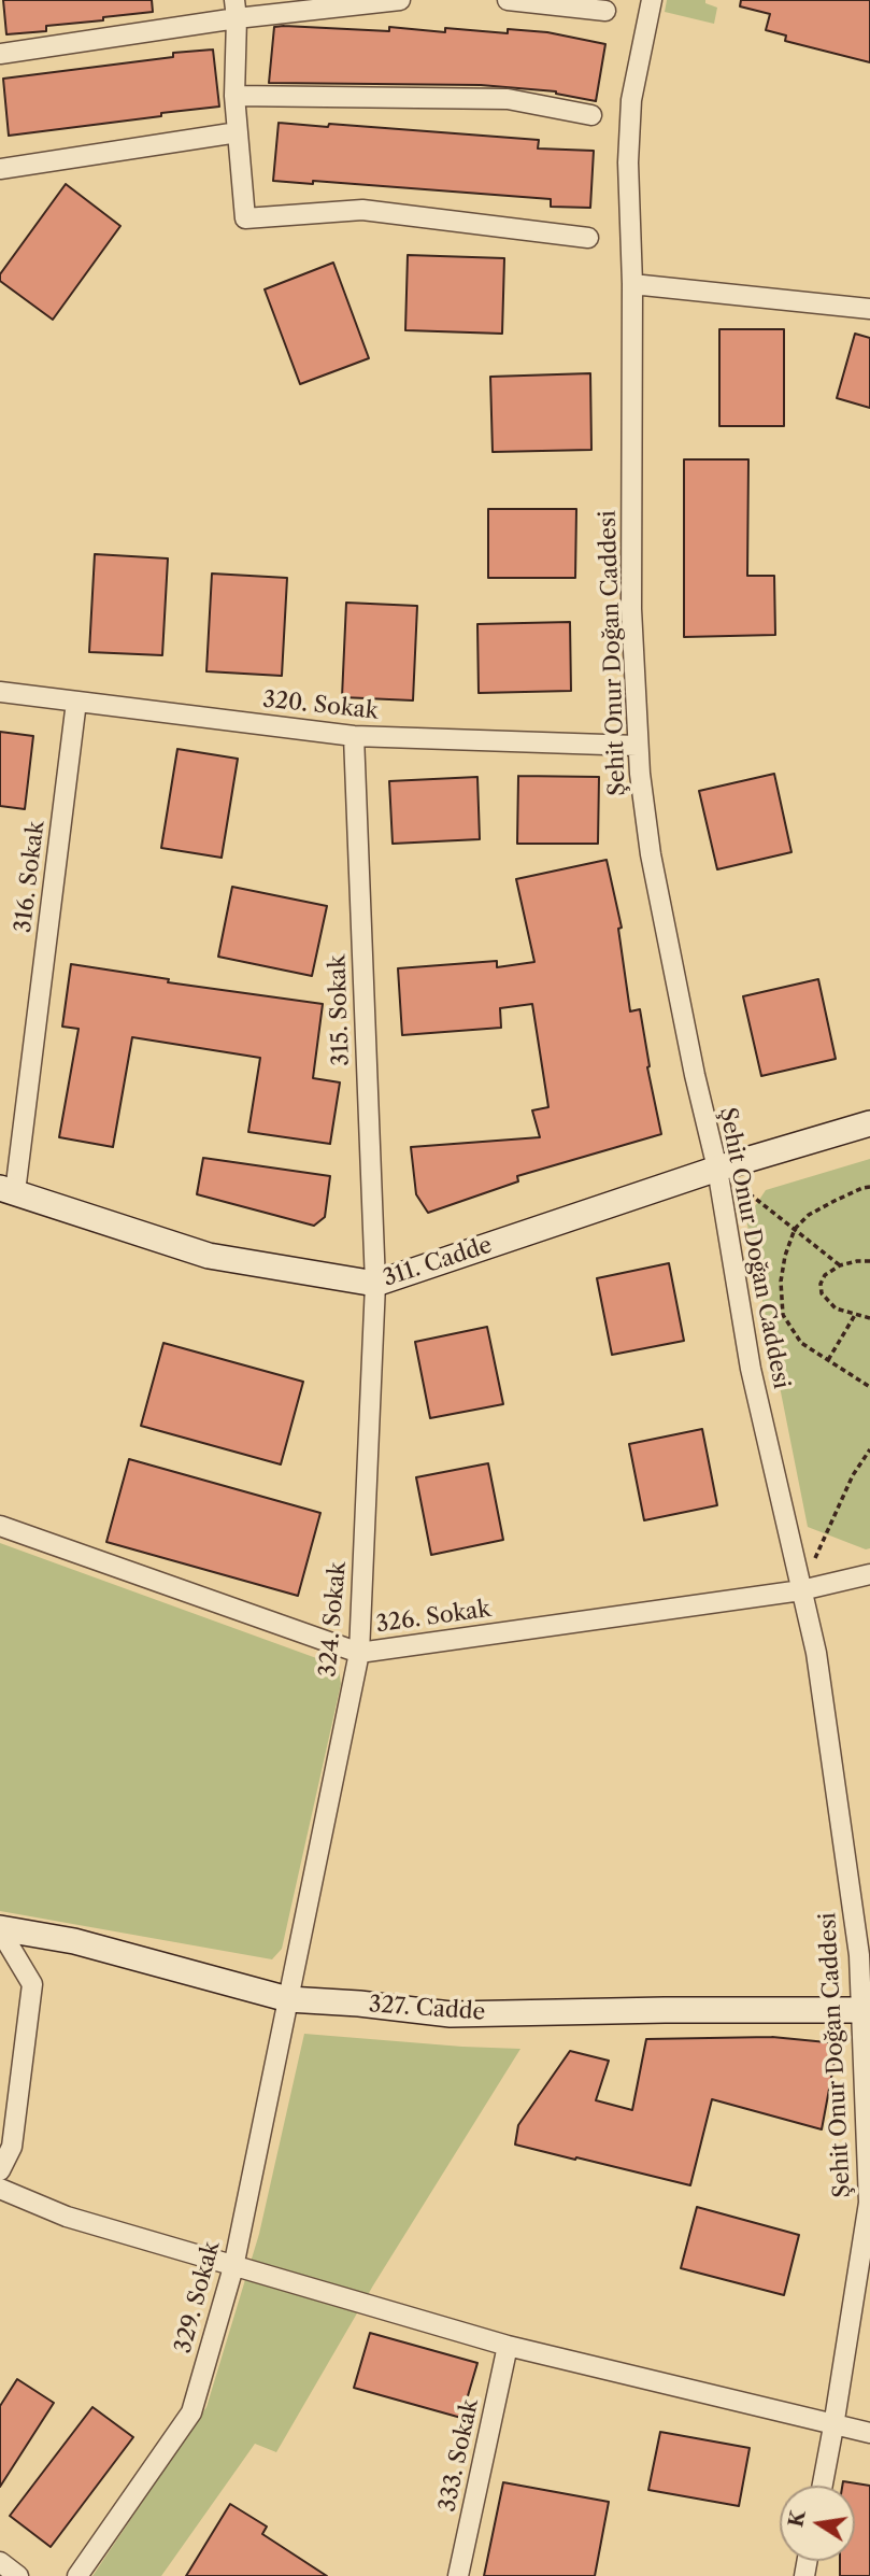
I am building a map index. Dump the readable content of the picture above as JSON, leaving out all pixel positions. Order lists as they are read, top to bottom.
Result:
{
  "streets": {
    "street": [
      "Şehit Onur Doğan Caddesi",
      "320. Sokak",
      "316. Sokak",
      "315. Sokak",
      "311. Cadde",
      "326. Sokak",
      "324. Sokak",
      "327. Cadde",
      "329. Sokak",
      "333. Sokak"
    ]
  },
  "crossings": [
    ["Şehit Onur Doğan Caddesi", "320. Sokak"],
    ["Şehit Onur Doğan Caddesi", "311. Cadde"],
    ["Şehit Onur Doğan Caddesi", "326. Sokak"],
    ["Şehit Onur Doğan Caddesi", "327. Cadde"],
    ["320. Sokak", "316. Sokak"],
    ["320. Sokak", "315. Sokak"],
    ["316. Sokak", "311. Cadde"],
    ["315. Sokak", "311. Cadde"],
    ["315. Sokak", "324. Sokak"],
    ["311. Cadde", "324. Sokak"],
    ["326. Sokak", "324. Sokak"],
    ["324. Sokak", "327. Cadde"],
    ["324. Sokak", "329. Sokak"],
    ["327. Cadde", "329. Sokak"]
  ],
  "north": "left"
}
